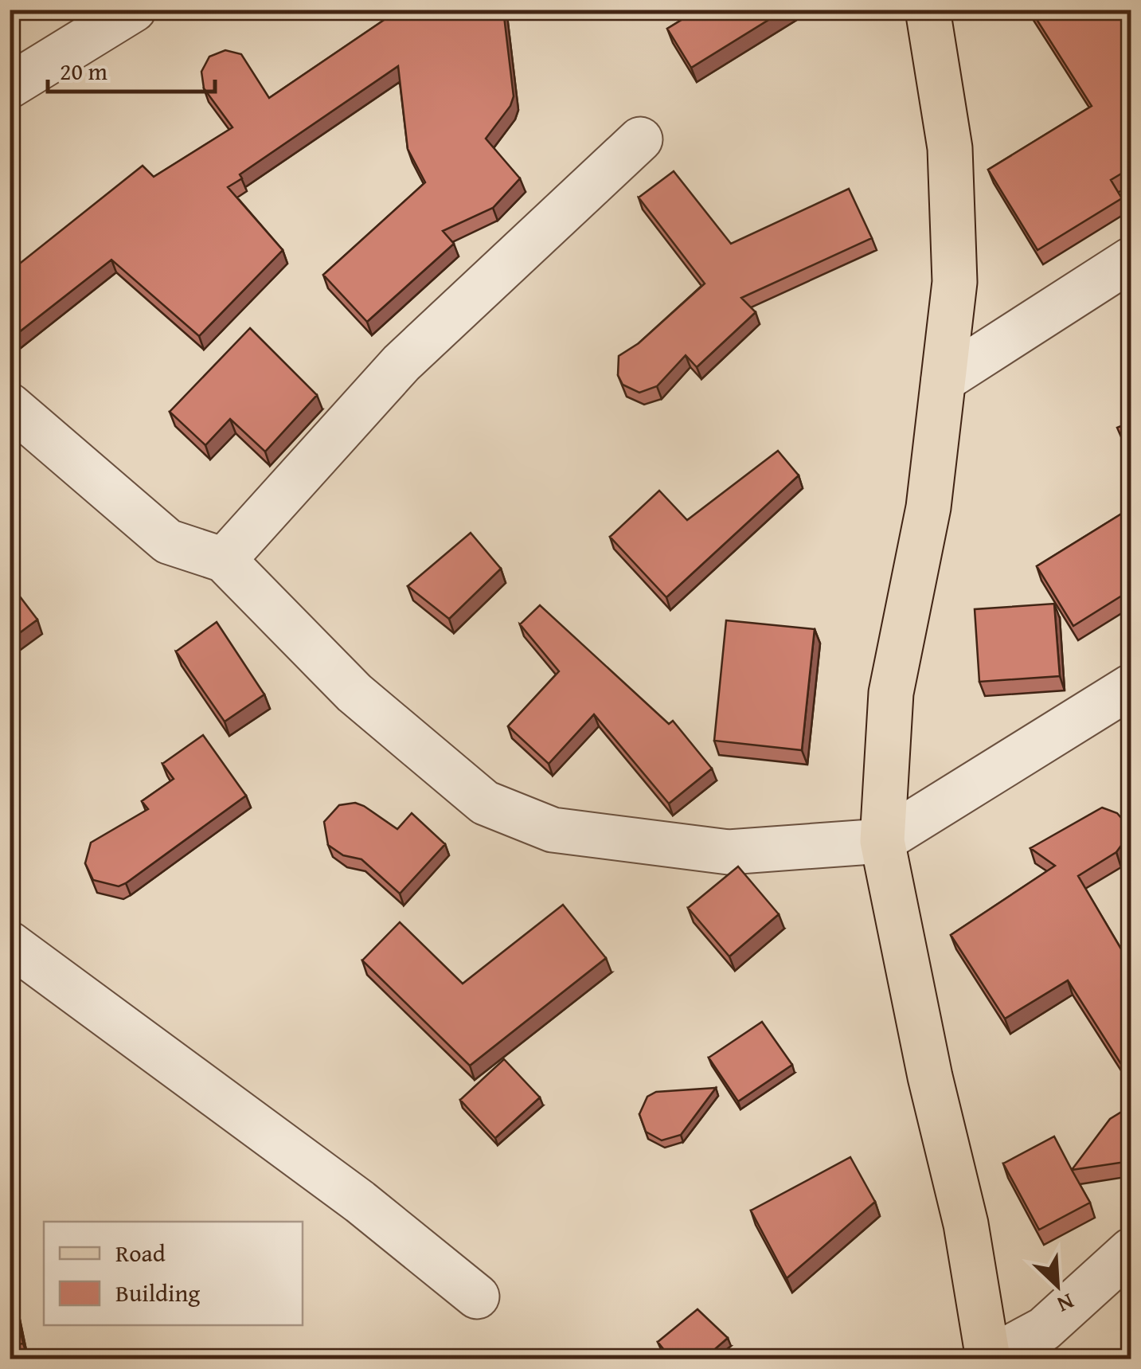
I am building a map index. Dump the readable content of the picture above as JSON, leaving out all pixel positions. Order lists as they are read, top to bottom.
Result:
{
  "legend": ["Road", "Building"],
  "scale_bar": "20 m",
  "north": "bottom right"
}
